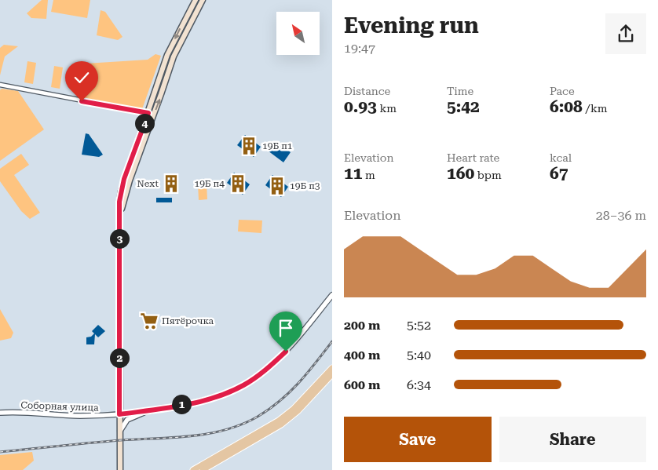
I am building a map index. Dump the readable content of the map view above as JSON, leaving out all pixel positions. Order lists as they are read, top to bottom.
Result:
{
  "streets": {
    "street": ["Соборная улица"]
  },
  "places": {
    "building": [
      "19Б п1",
      "Next",
      "19Б п4",
      "19Б п3"
    ],
    "supermarket": ["Пятёрочка"]
  },
  "north": "top left",
  "page": {
    "heading": ["Evening run", "19:47"],
    "stats": [
      ["Distance", "0.93 km"],
      ["Time", "5:42"],
      ["Pace", "6:08 /km"],
      ["Elevation", "11 m"],
      ["Heart rate", "160 bpm"],
      ["kcal", "67"]
    ],
    "pins": [
      "4",
      "3",
      "2",
      "1"
    ],
    "chart": ["Elevation", "28–36 m"],
    "list": [
      {
        "name": "200 m",
        "note": "5:52"
      },
      {
        "name": "400 m",
        "note": "5:40"
      },
      {
        "name": "600 m",
        "note": "6:34"
      }
    ],
    "buttons": ["Save", "Share"]
  }
}
